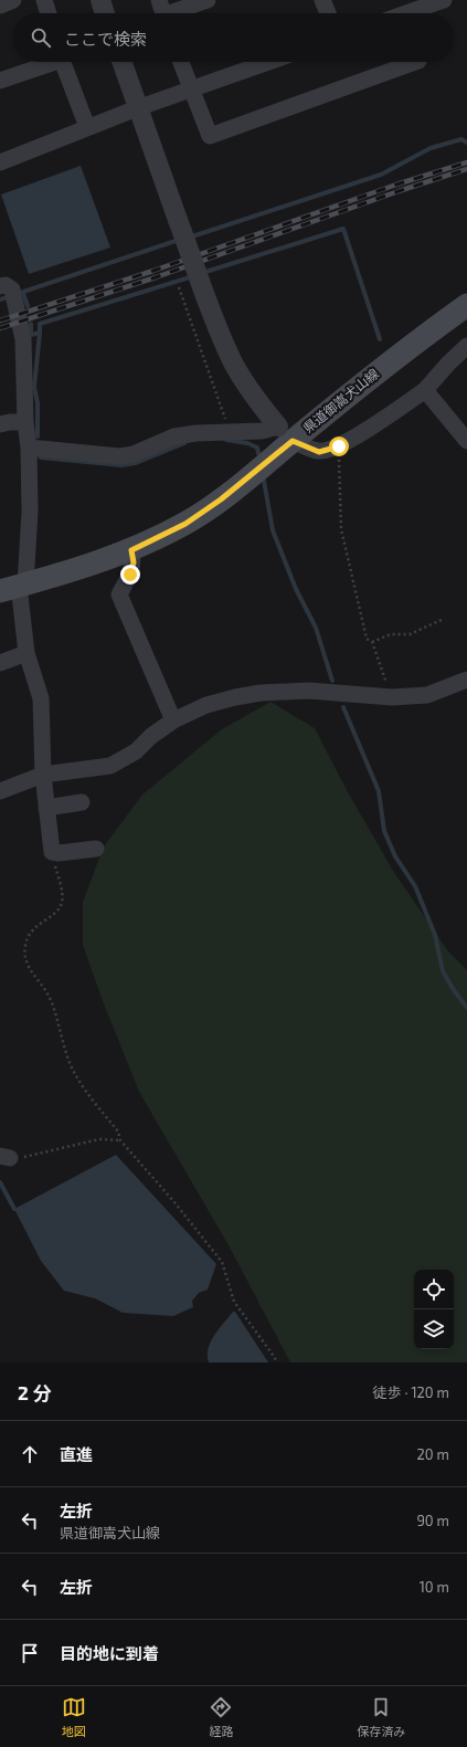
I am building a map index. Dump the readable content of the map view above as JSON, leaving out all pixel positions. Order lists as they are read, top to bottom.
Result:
{
  "streets": {
    "main road": ["県道御嵩犬山線"]
  },
  "page": {
    "search": "ここで検索",
    "heading": ["2 分", "徒歩 · 120 m"],
    "list": [
      ["直進", "20 m"],
      ["左折", "県道御嵩犬山線", "90 m"],
      ["左折", "10 m"],
      "目的地に到着"
    ],
    "nav": ["地図", "経路", "保存済み"]
  }
}
